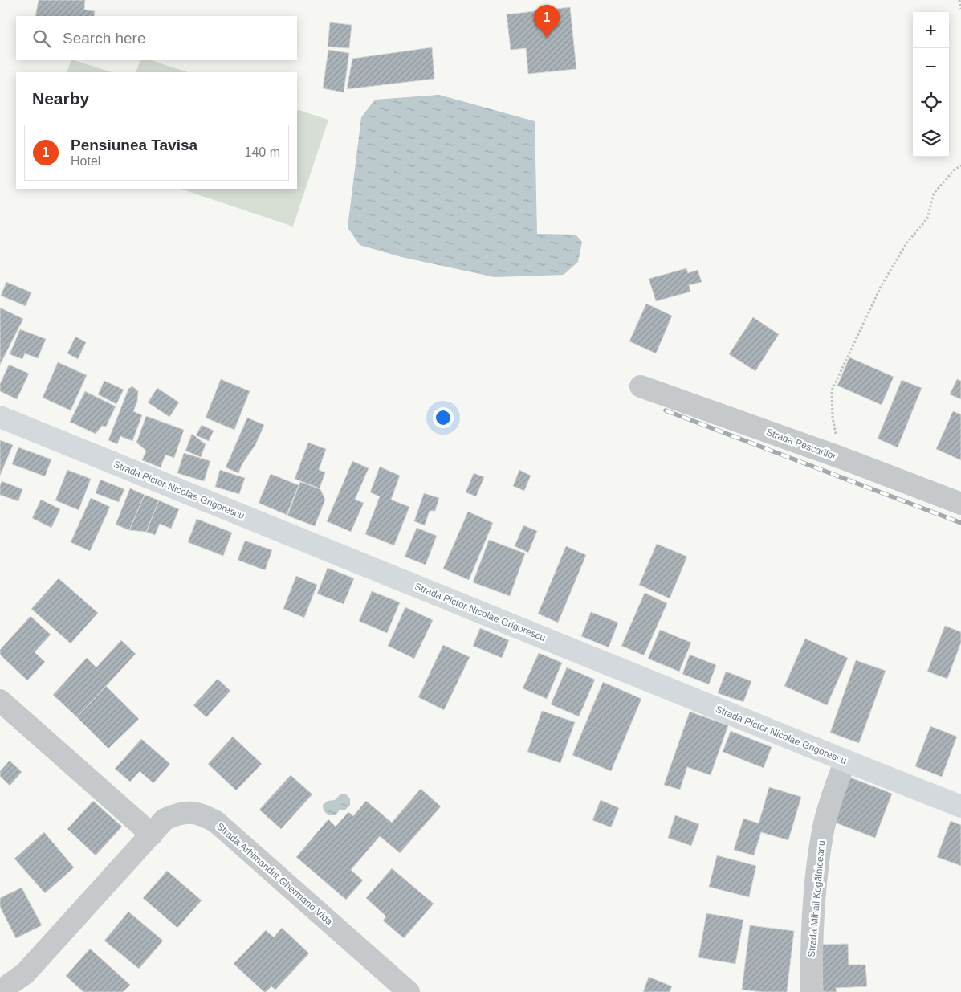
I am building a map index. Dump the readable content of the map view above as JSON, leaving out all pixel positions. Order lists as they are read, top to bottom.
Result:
{
  "streets": {
    "main road": ["Strada Pictor Nicolae Grigorescu"],
    "street": ["Strada Pescarilor", "Strada Arhimandrit Ghermano Vida", "Strada Mihail Kogălniceanu"]
  },
  "crossings": [
    ["Strada Pictor Nicolae Grigorescu", "Strada Mihail Kogălniceanu"]
  ],
  "page": {
    "pins": "1",
    "map_buttons": ["+", "−"],
    "search": "Search here",
    "heading": "Nearby",
    "list": [
      {
        "mark": "1",
        "name": "Pensiunea Tavisa",
        "note": "Hotel",
        "value": "140 m"
      }
    ]
  }
}
